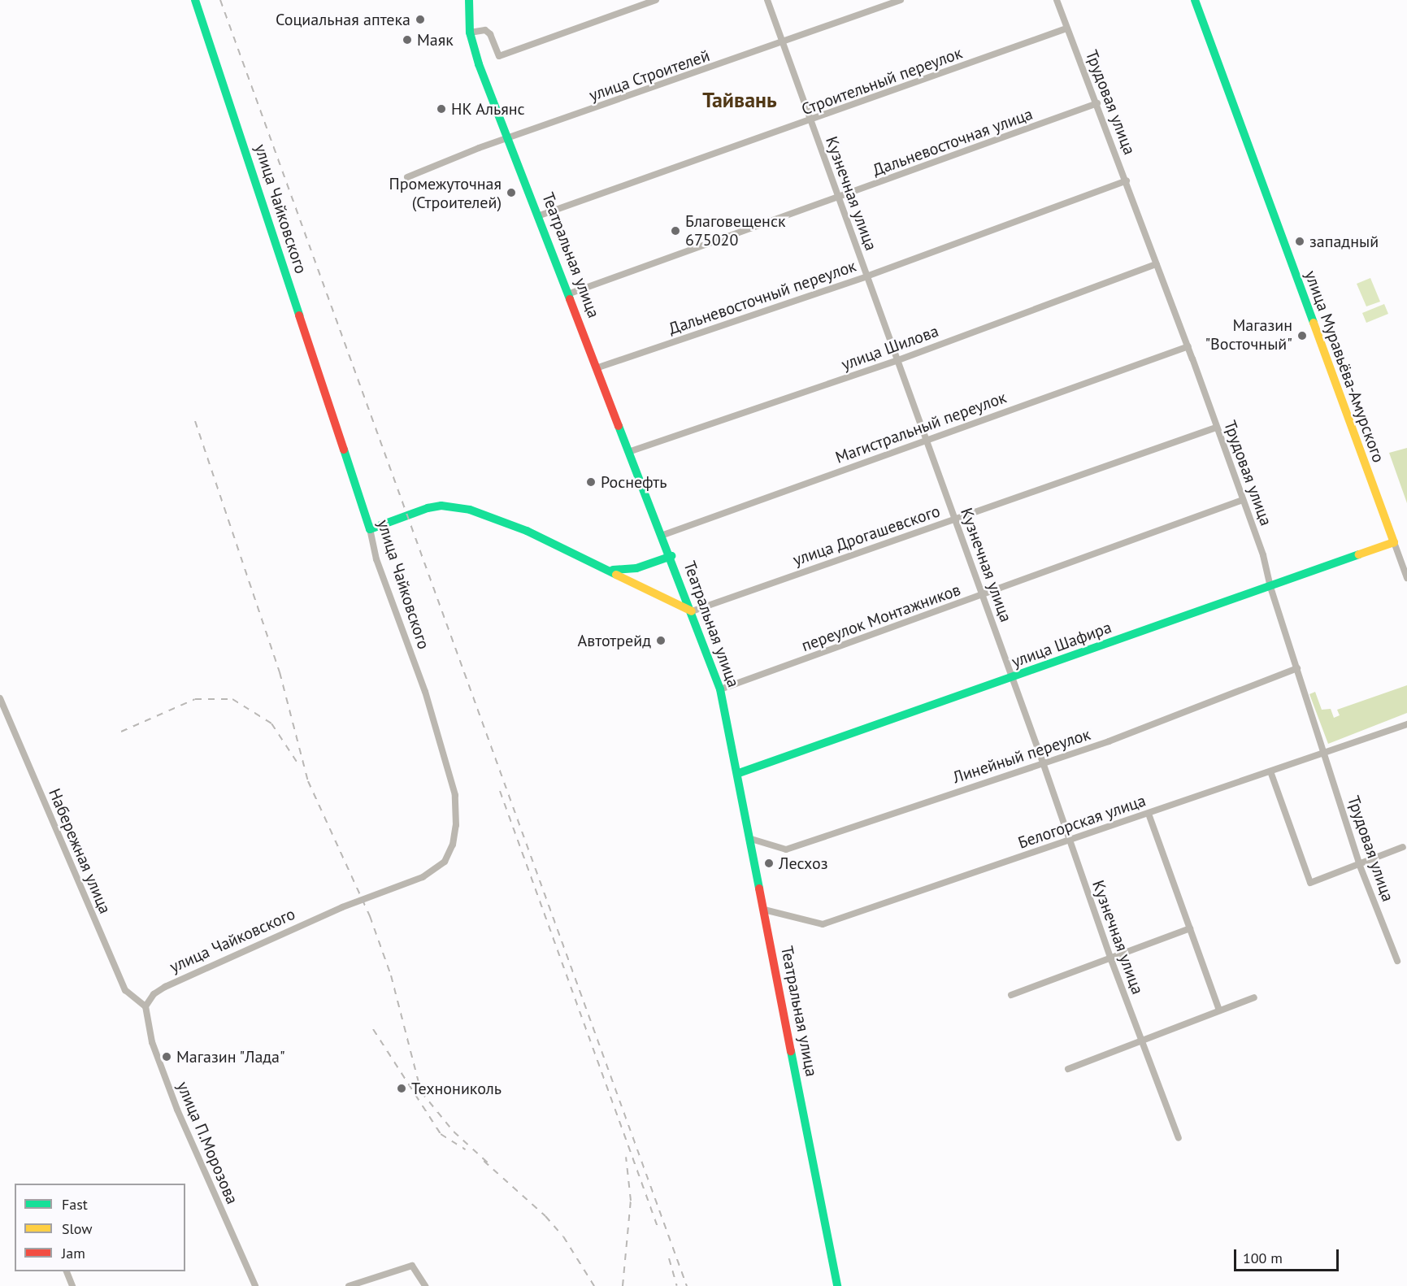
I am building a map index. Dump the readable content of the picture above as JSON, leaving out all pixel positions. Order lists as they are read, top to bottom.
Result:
{
  "streets": {
    "street": [
      "улица Строителей",
      "Строительный переулок",
      "Трудовая улица",
      "Дальневосточная улица",
      "Кузнечная улица",
      "улица Чайковского",
      "Театральная улица",
      "Дальневосточный переулок",
      "улица Шилова",
      "улица Муравьёва-Амурского",
      "Магистральный переулок",
      "улица Дрогашевского",
      "переулок Монтажников",
      "улица Шафира",
      "Линейный переулок",
      "Белогорская улица",
      "Набережная улица",
      "улица П.Морозова"
    ]
  },
  "crossings": [
    ["улица Строителей", "Кузнечная улица"],
    ["улица Строителей", "Театральная улица"],
    ["Строительный переулок", "Трудовая улица"],
    ["Строительный переулок", "Кузнечная улица"],
    ["Строительный переулок", "Театральная улица"],
    ["Трудовая улица", "Дальневосточная улица"],
    ["Трудовая улица", "Дальневосточный переулок"],
    ["Трудовая улица", "улица Шилова"],
    ["Трудовая улица", "Магистральный переулок"],
    ["Трудовая улица", "улица Дрогашевского"],
    ["Трудовая улица", "переулок Монтажников"],
    ["Трудовая улица", "улица Шафира"],
    ["Трудовая улица", "Линейный переулок"],
    ["Трудовая улица", "Белогорская улица"],
    ["Дальневосточная улица", "Кузнечная улица"],
    ["Дальневосточная улица", "Театральная улица"],
    ["Кузнечная улица", "Дальневосточный переулок"],
    ["Кузнечная улица", "улица Шилова"],
    ["Кузнечная улица", "Магистральный переулок"],
    ["Кузнечная улица", "улица Дрогашевского"],
    ["Кузнечная улица", "переулок Монтажников"],
    ["Кузнечная улица", "улица Шафира"],
    ["Кузнечная улица", "Линейный переулок"],
    ["Кузнечная улица", "Белогорская улица"],
    ["улица Чайковского", "Набережная улица"],
    ["улица Чайковского", "улица П.Морозова"],
    ["Театральная улица", "Дальневосточный переулок"],
    ["Театральная улица", "улица Шилова"],
    ["Театральная улица", "Магистральный переулок"],
    ["Театральная улица", "улица Дрогашевского"],
    ["Театральная улица", "переулок Монтажников"],
    ["Театральная улица", "улица Шафира"],
    ["Театральная улица", "Линейный переулок"],
    ["Театральная улица", "Белогорская улица"],
    ["улица Муравьёва-Амурского", "улица Шафира"],
    ["Набережная улица", "улица П.Морозова"]
  ],
  "districts": ["Тайвань"],
  "places": [
    "Социальная аптека",
    "Маяк",
    "НК Альянс",
    "Промежуточная (Строителей)",
    "Благовещенск 675020",
    "западный",
    "Магазин \"Восточный\"",
    "Роснефть",
    "Автотрейд",
    "Лесхоз",
    "Магазин \"Лада\"",
    "Технониколь"
  ],
  "legend": ["Fast", "Slow", "Jam"],
  "scale_bar": "100 m"
}
